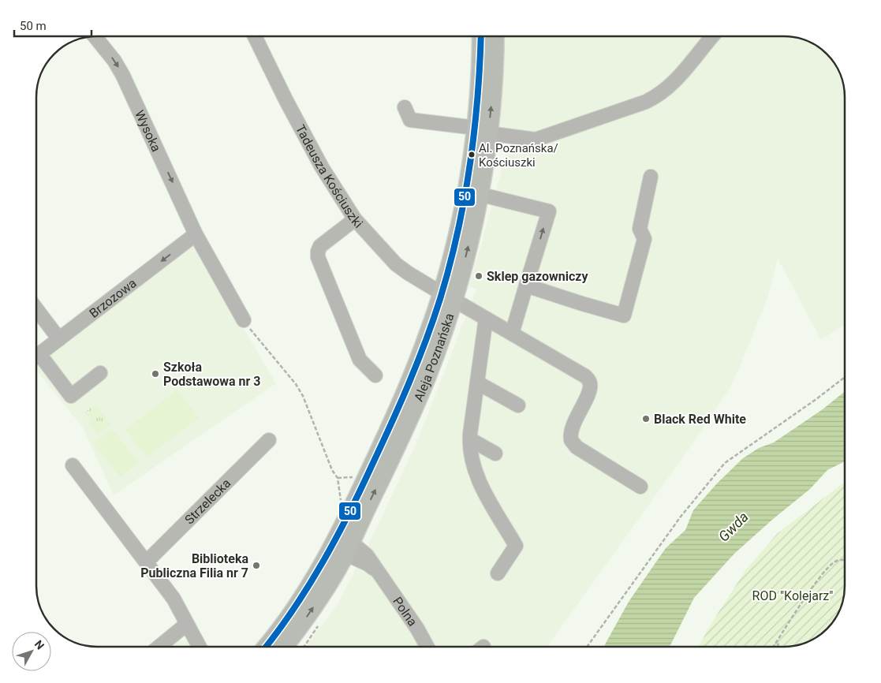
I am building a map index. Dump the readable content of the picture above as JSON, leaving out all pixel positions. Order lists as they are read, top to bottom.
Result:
{
  "streets": {
    "main road": ["Aleja Poznańska"],
    "street": [
      "Wysoka",
      "Tadeusza Kościuszki",
      "Brzozowa",
      "Strzelecka",
      "Polna"
    ]
  },
  "crossings": [
    ["Wysoka", "Brzozowa"],
    ["Tadeusza Kościuszki", "Aleja Poznańska"],
    ["Aleja Poznańska", "Polna"]
  ],
  "one_way": ["Wysoka", "Brzozowa"],
  "water": ["Gwda"],
  "parks": ["ROD \"Kolejarz\""],
  "places": [
    "Al. Poznańska/ Kościuszki",
    "Sklep gazowniczy",
    "Szkoła Podstawowa nr 3",
    "Black Red White",
    "Biblioteka Publiczna Filia nr 7"
  ],
  "lines": ["transit line 50"],
  "scale_bar": "50 m",
  "north": "top right"
}
